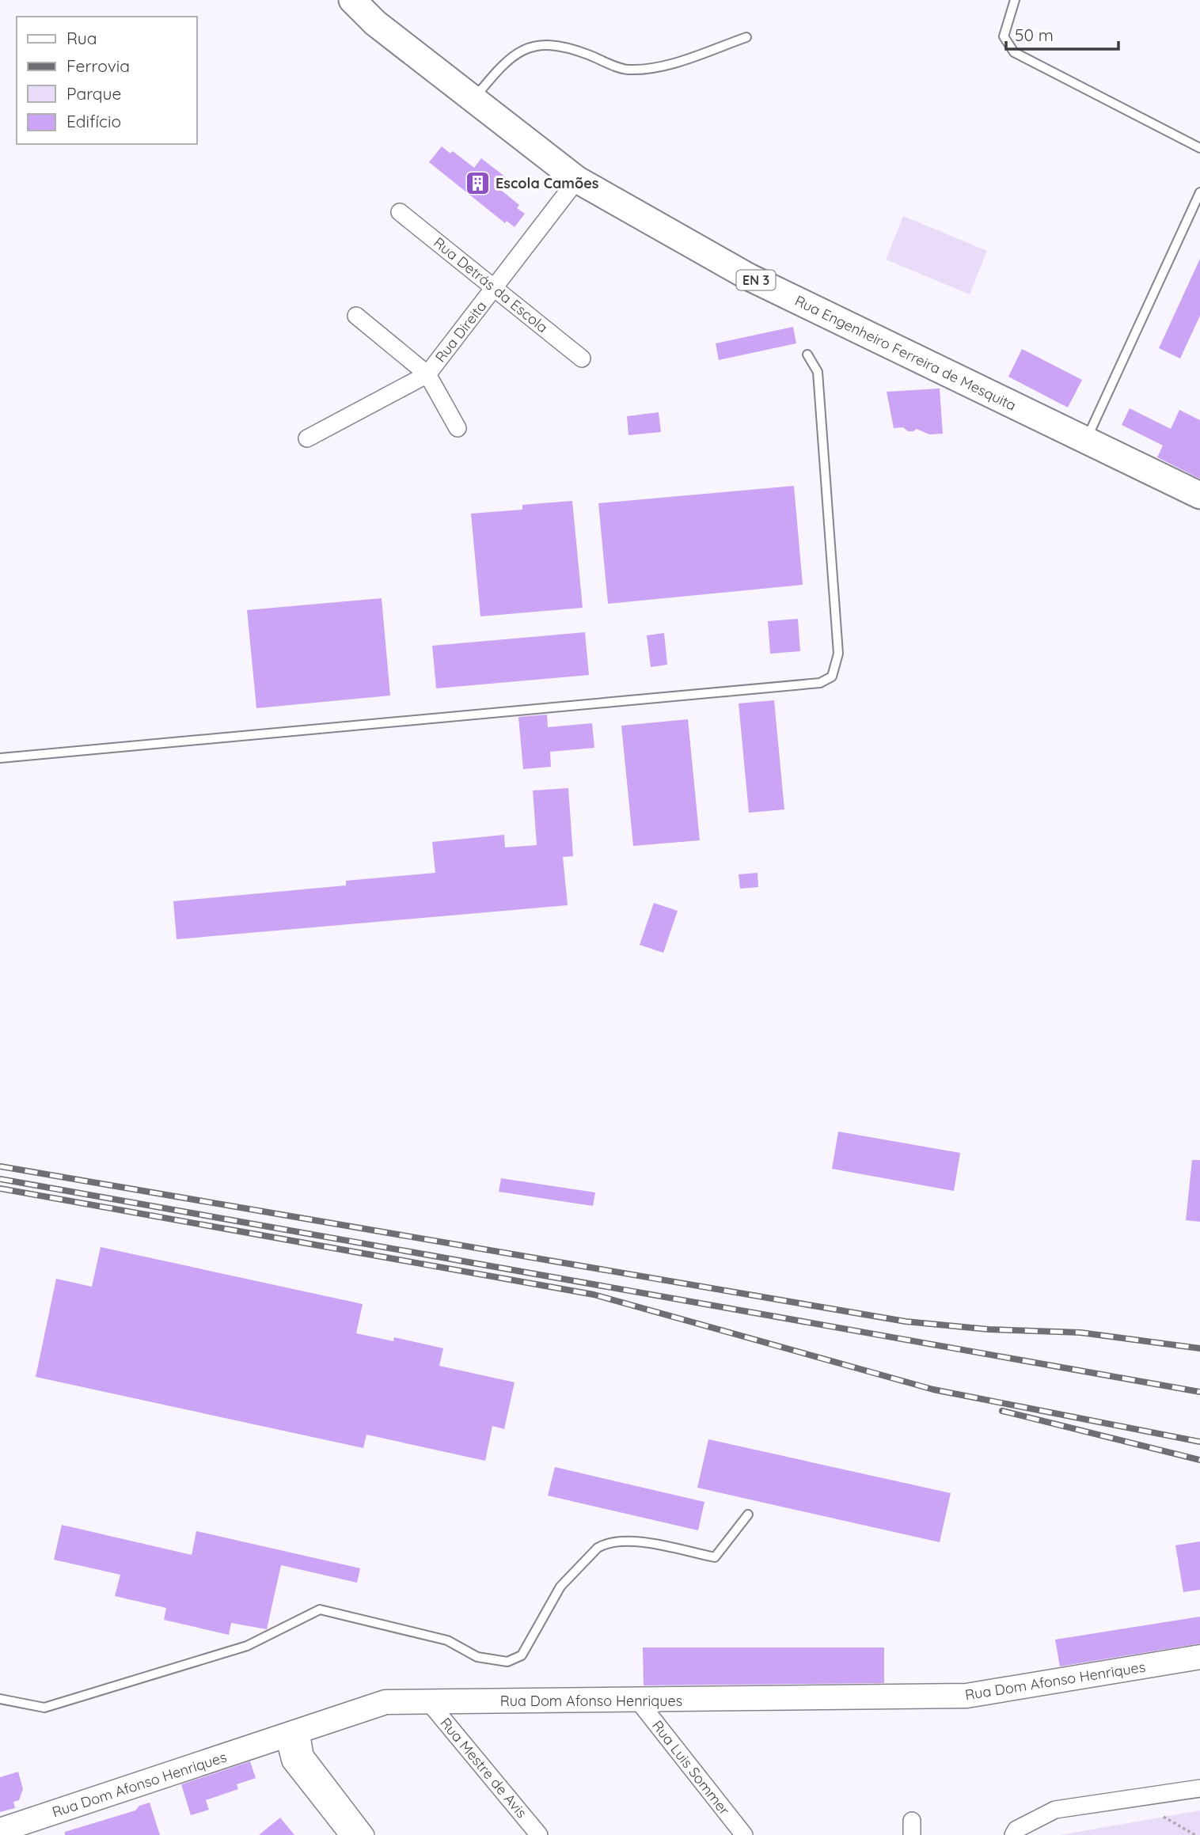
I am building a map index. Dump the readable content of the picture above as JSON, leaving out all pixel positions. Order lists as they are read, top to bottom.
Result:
{
  "streets": {
    "main road": ["EN 3", "Rua Engenheiro Ferreira de Mesquita"],
    "street": [
      "Rua Detrás da Escola",
      "Rua Direita",
      "Rua Dom Afonso Henriques",
      "Rua Mestre de Avis",
      "Rua Luis Sommer"
    ]
  },
  "crossings": [
    ["Rua Detrás da Escola", "Rua Direita"],
    ["Rua Direita", "Rua Engenheiro Ferreira de Mesquita"],
    ["Rua Dom Afonso Henriques", "Rua Mestre de Avis"],
    ["Rua Dom Afonso Henriques", "Rua Luis Sommer"]
  ],
  "places": {
    "building": ["Escola Camões"]
  },
  "legend": [
    "Rua",
    "Ferrovia",
    "Parque",
    "Edifício"
  ],
  "scale_bar": "50 m"
}
